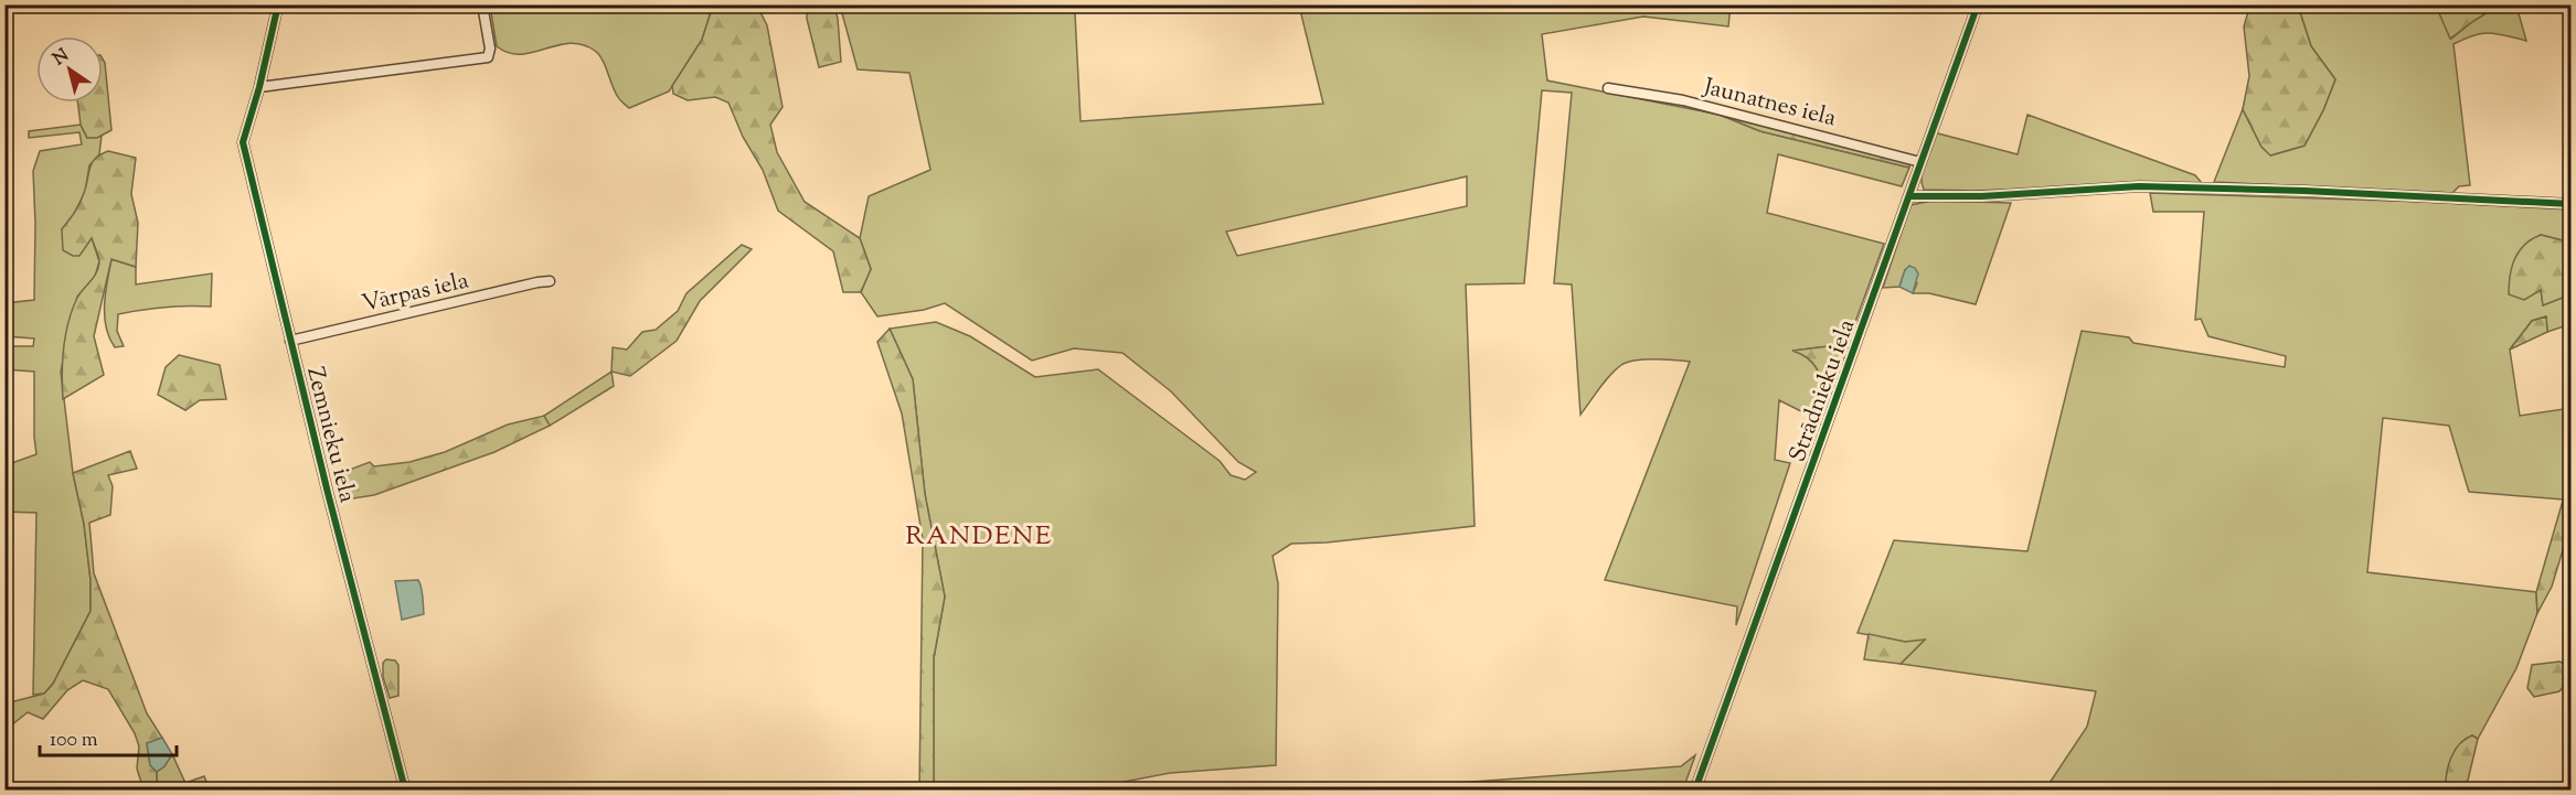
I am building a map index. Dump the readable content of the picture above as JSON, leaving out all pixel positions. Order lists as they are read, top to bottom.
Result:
{
  "streets": {
    "street": [
      "Jaunatnes iela",
      "Vārpas iela",
      "Strādnieku iela",
      "Zemnieku iela"
    ]
  },
  "crossings": [
    ["Jaunatnes iela", "Strādnieku iela"],
    ["Vārpas iela", "Zemnieku iela"]
  ],
  "districts": ["RANDENE"],
  "scale_bar": "100 m",
  "north": "top left"
}
